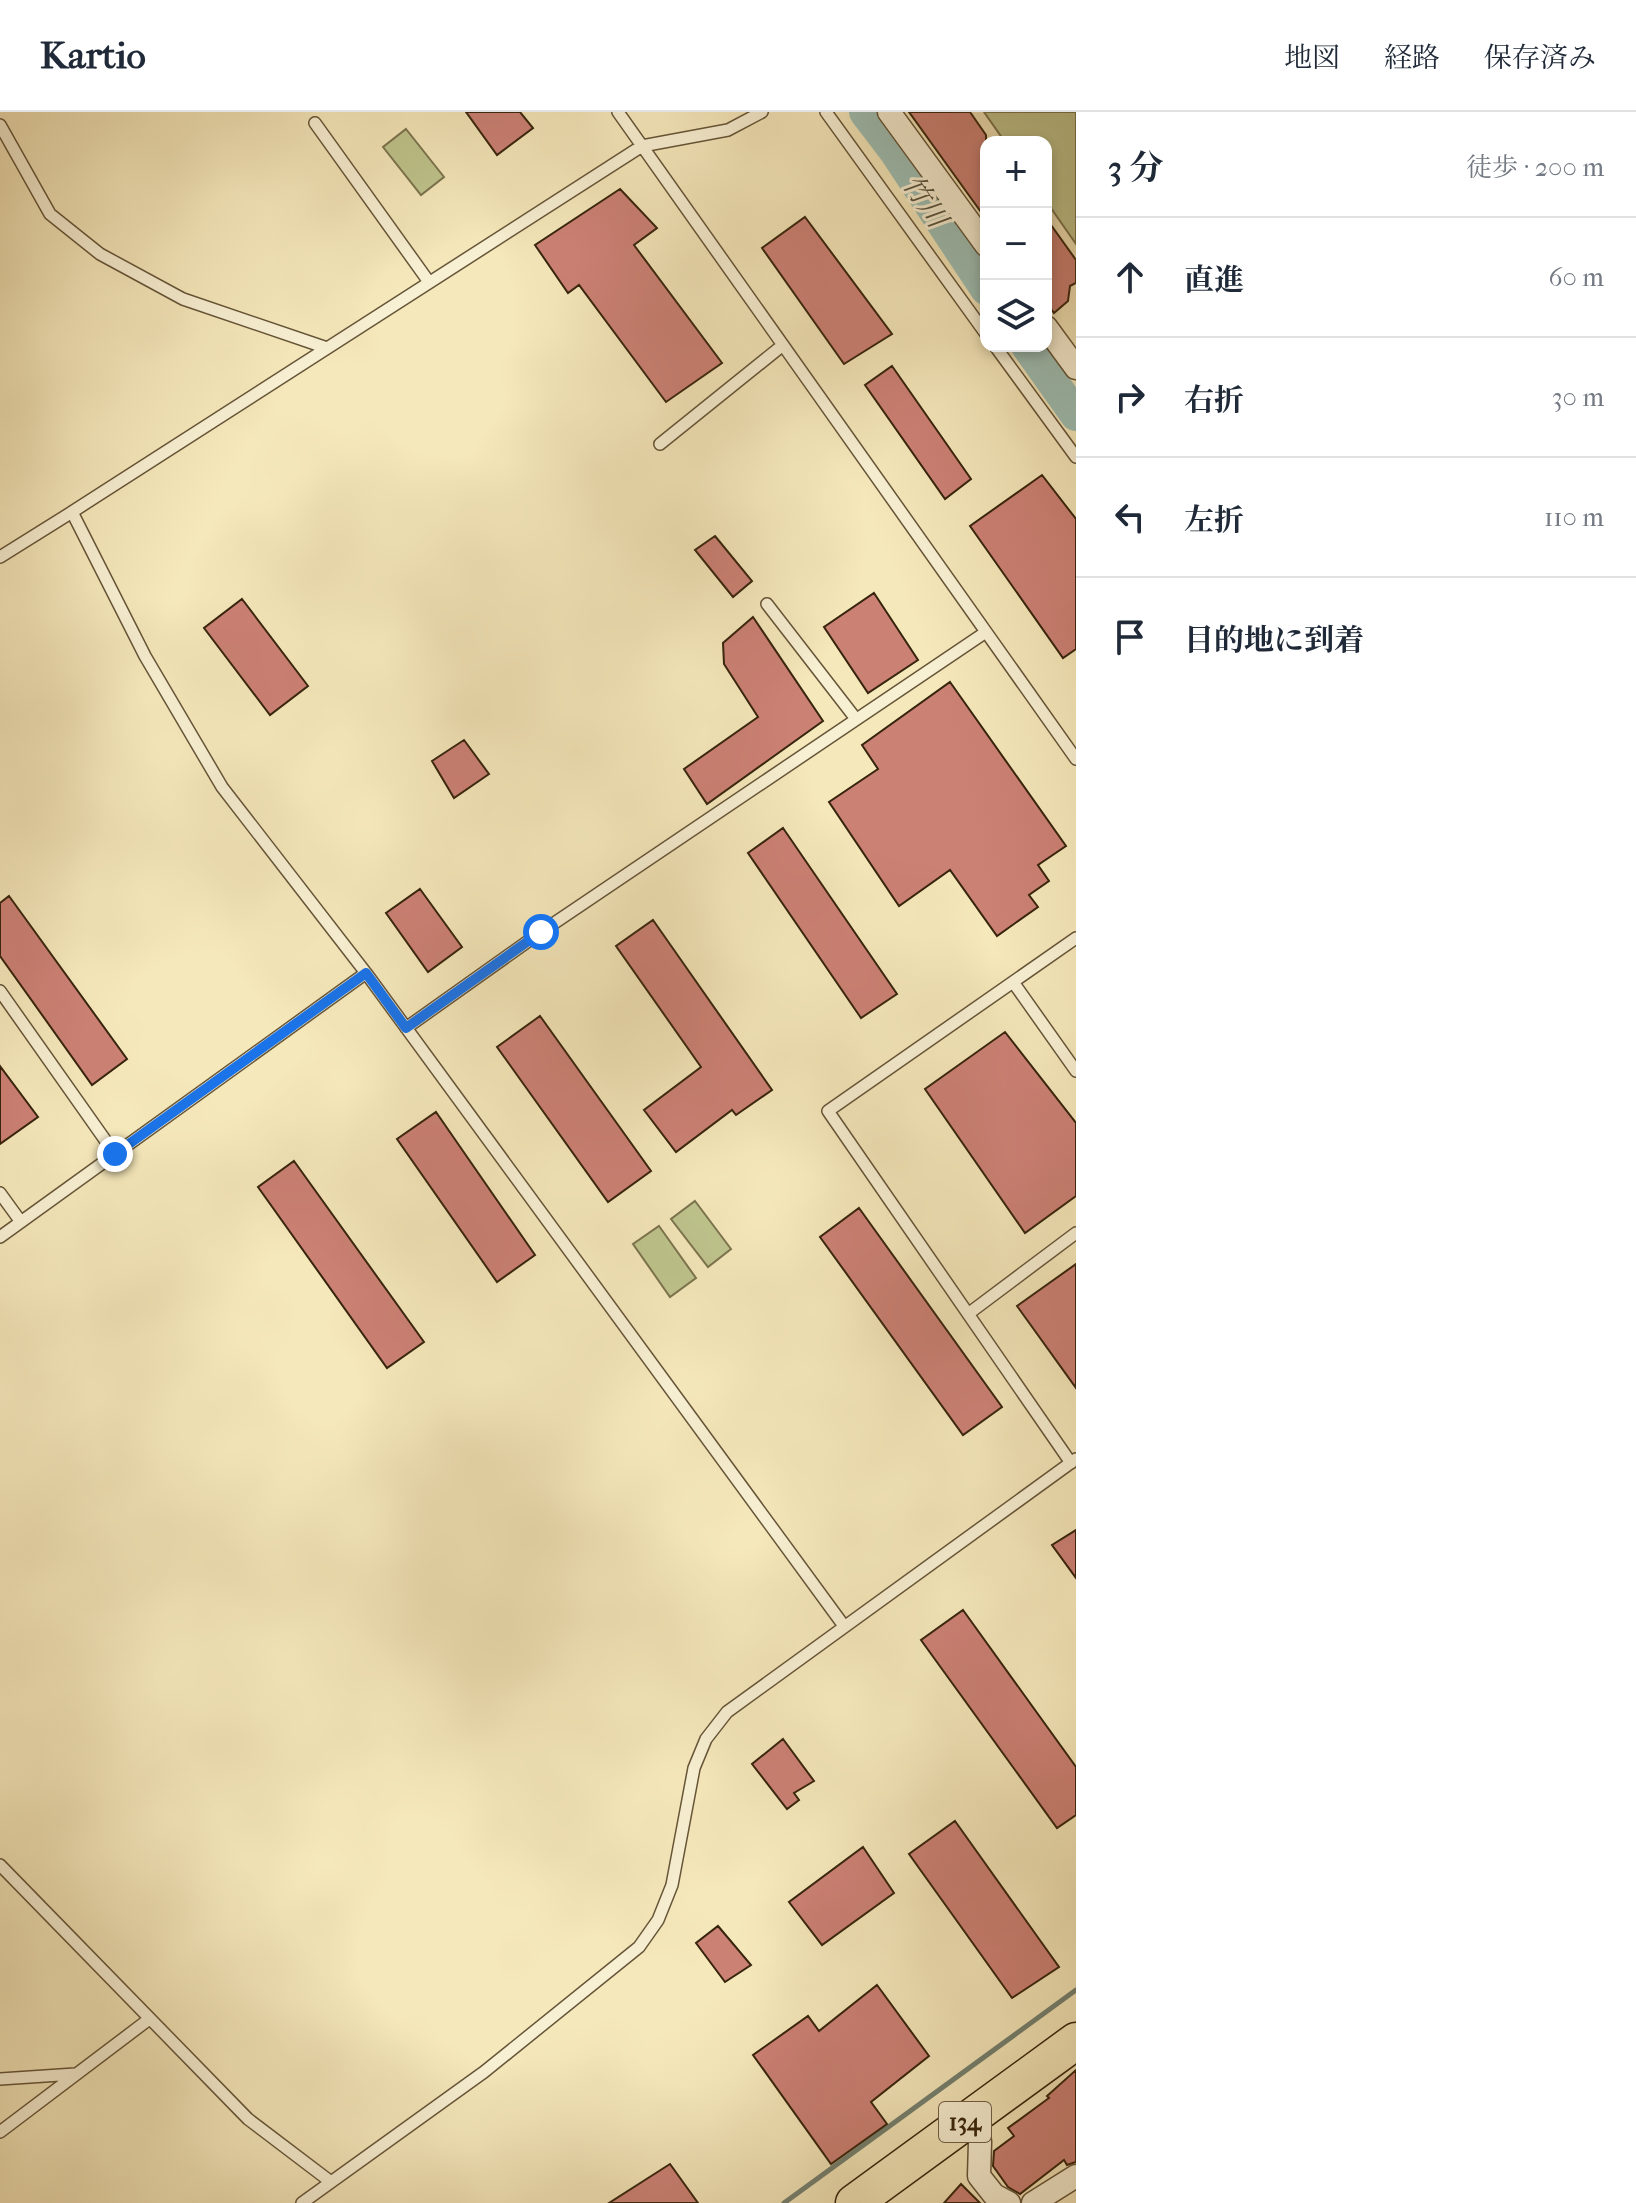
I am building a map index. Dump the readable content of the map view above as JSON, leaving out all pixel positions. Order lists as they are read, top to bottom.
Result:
{
  "streets": {
    "highway": ["134"]
  },
  "water": ["竹川"],
  "page": {
    "header": "Kartio",
    "nav": ["地図", "経路", "保存済み"],
    "heading": ["3 分", "徒歩 · 200 m"],
    "map_buttons": ["+", "−"],
    "list": [
      ["直進", "60 m"],
      ["右折", "30 m"],
      ["左折", "110 m"],
      "目的地に到着"
    ]
  }
}
